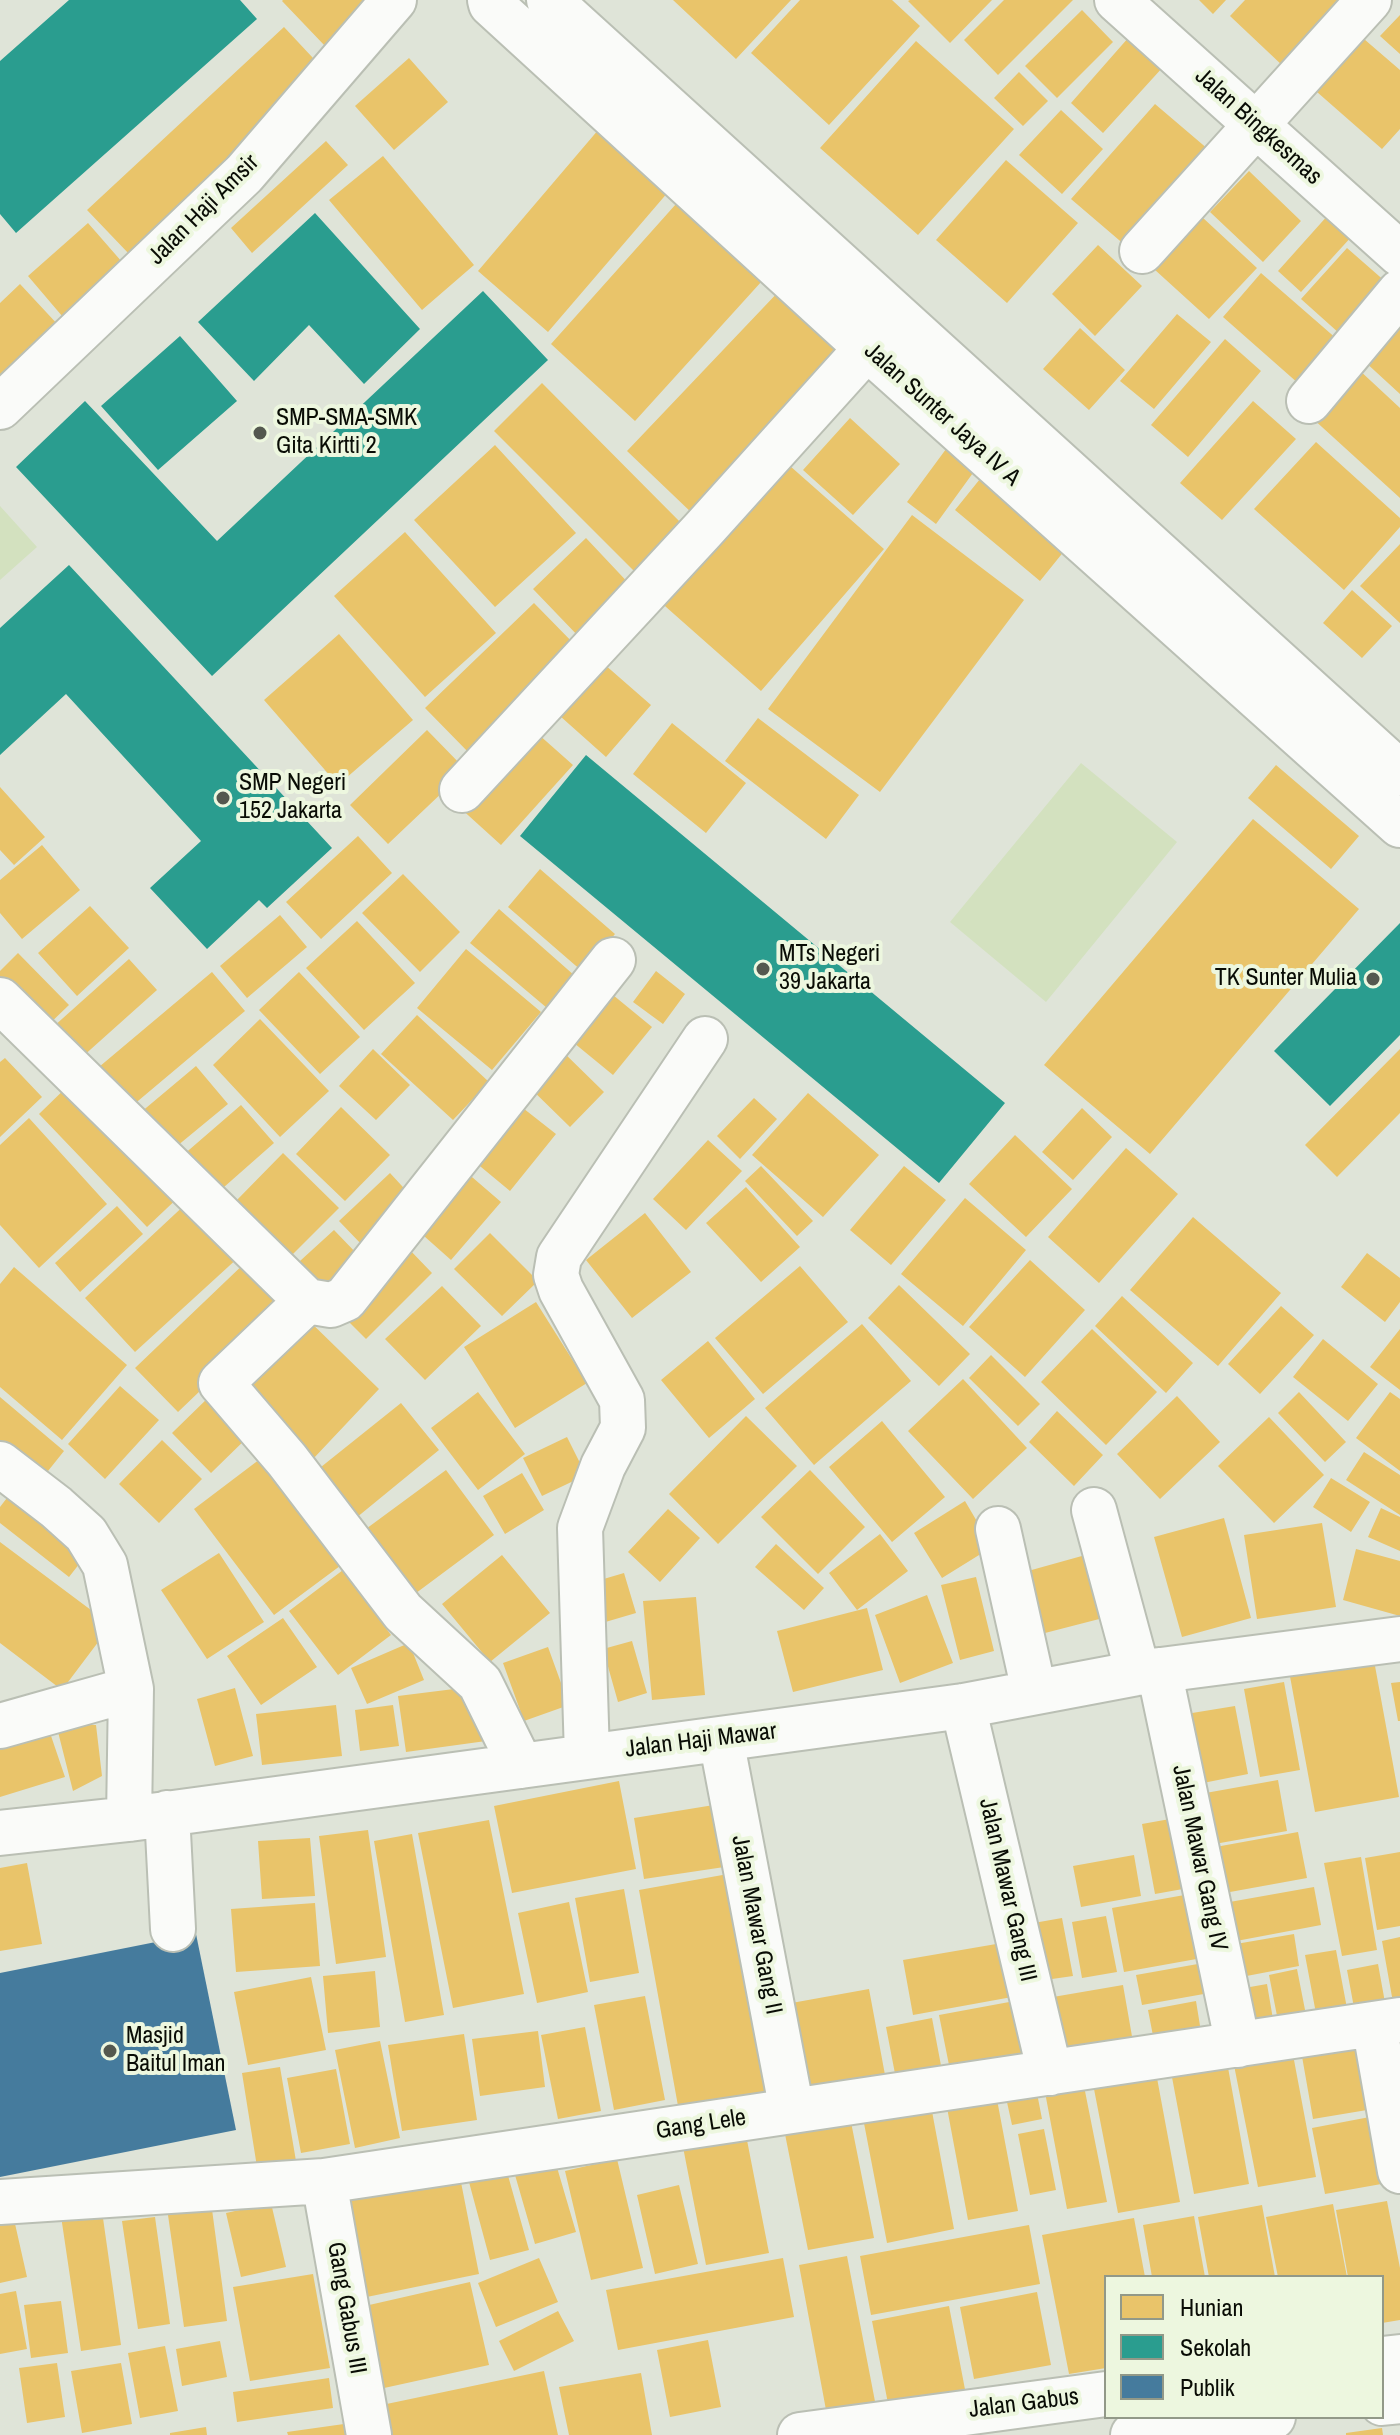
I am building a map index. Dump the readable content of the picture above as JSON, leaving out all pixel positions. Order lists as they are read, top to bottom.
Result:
{
  "streets": {
    "street": [
      "Jalan Bingkesmas",
      "Jalan Haji Amsir",
      "Jalan Sunter Jaya IV A",
      "Jalan Haji Mawar",
      "Jalan Mawar Gang IV",
      "Jalan Mawar Gang III",
      "Jalan Mawar Gang II",
      "Gang Lele",
      "Gang Gabus III",
      "Jalan Gabus"
    ]
  },
  "crossings": [
    ["Jalan Haji Mawar", "Jalan Mawar Gang IV"],
    ["Jalan Haji Mawar", "Jalan Mawar Gang III"],
    ["Jalan Haji Mawar", "Jalan Mawar Gang II"],
    ["Jalan Mawar Gang IV", "Gang Lele"],
    ["Jalan Mawar Gang III", "Gang Lele"],
    ["Jalan Mawar Gang II", "Gang Lele"],
    ["Gang Lele", "Gang Gabus III"]
  ],
  "places": [
    "SMP-SMA-SMK Gita Kirtti 2",
    "SMP Negeri 152 Jakarta",
    "MTs Negeri 39 Jakarta",
    "TK Sunter Mulia",
    "Masjid Baitul Iman"
  ],
  "legend": ["Hunian", "Sekolah", "Publik"]
}
